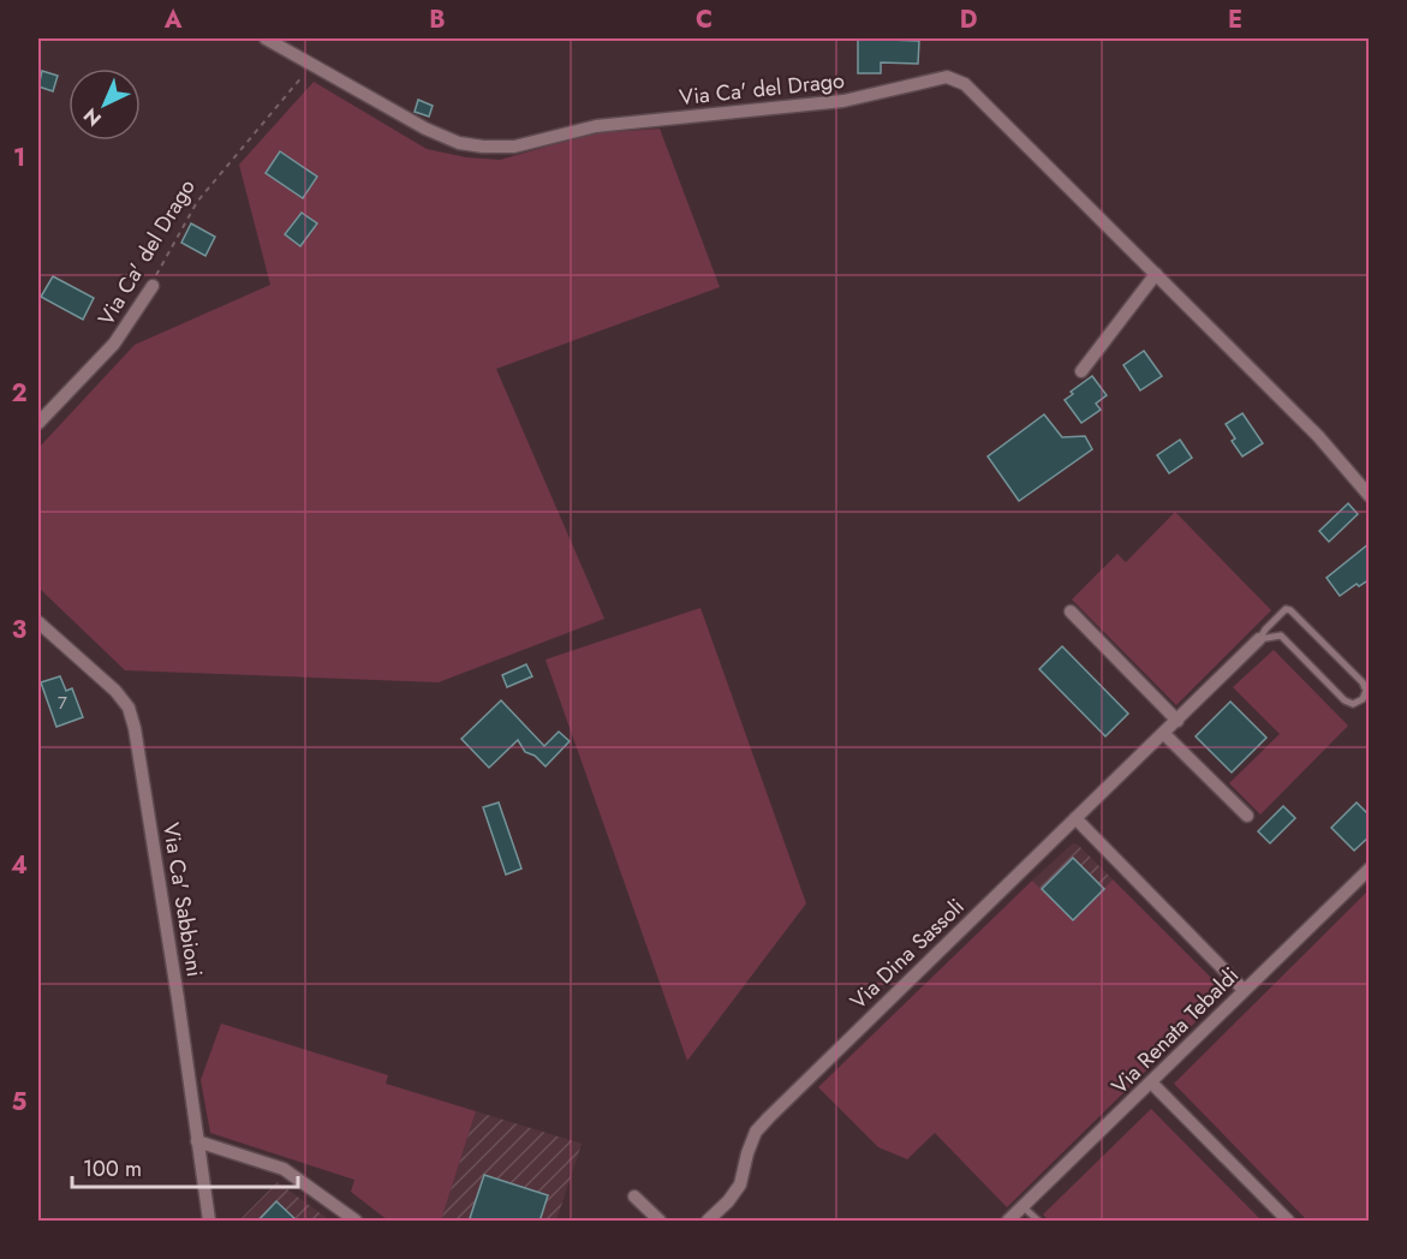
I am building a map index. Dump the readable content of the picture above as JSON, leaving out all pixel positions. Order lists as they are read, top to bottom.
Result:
{
  "streets": {
    "street": [
      "Via Ca' del Drago",
      "Via Ca' Sabbioni",
      "Via Dina Sassoli",
      "Via Renata Tebaldi"
    ]
  },
  "house_numbers": ["7"],
  "scale_bar": "100 m",
  "north": "bottom left",
  "grid": {
    "columns": [
      "A",
      "B",
      "C",
      "D",
      "E"
    ],
    "rows": [
      "1",
      "2",
      "3",
      "4",
      "5"
    ]
  }
}
